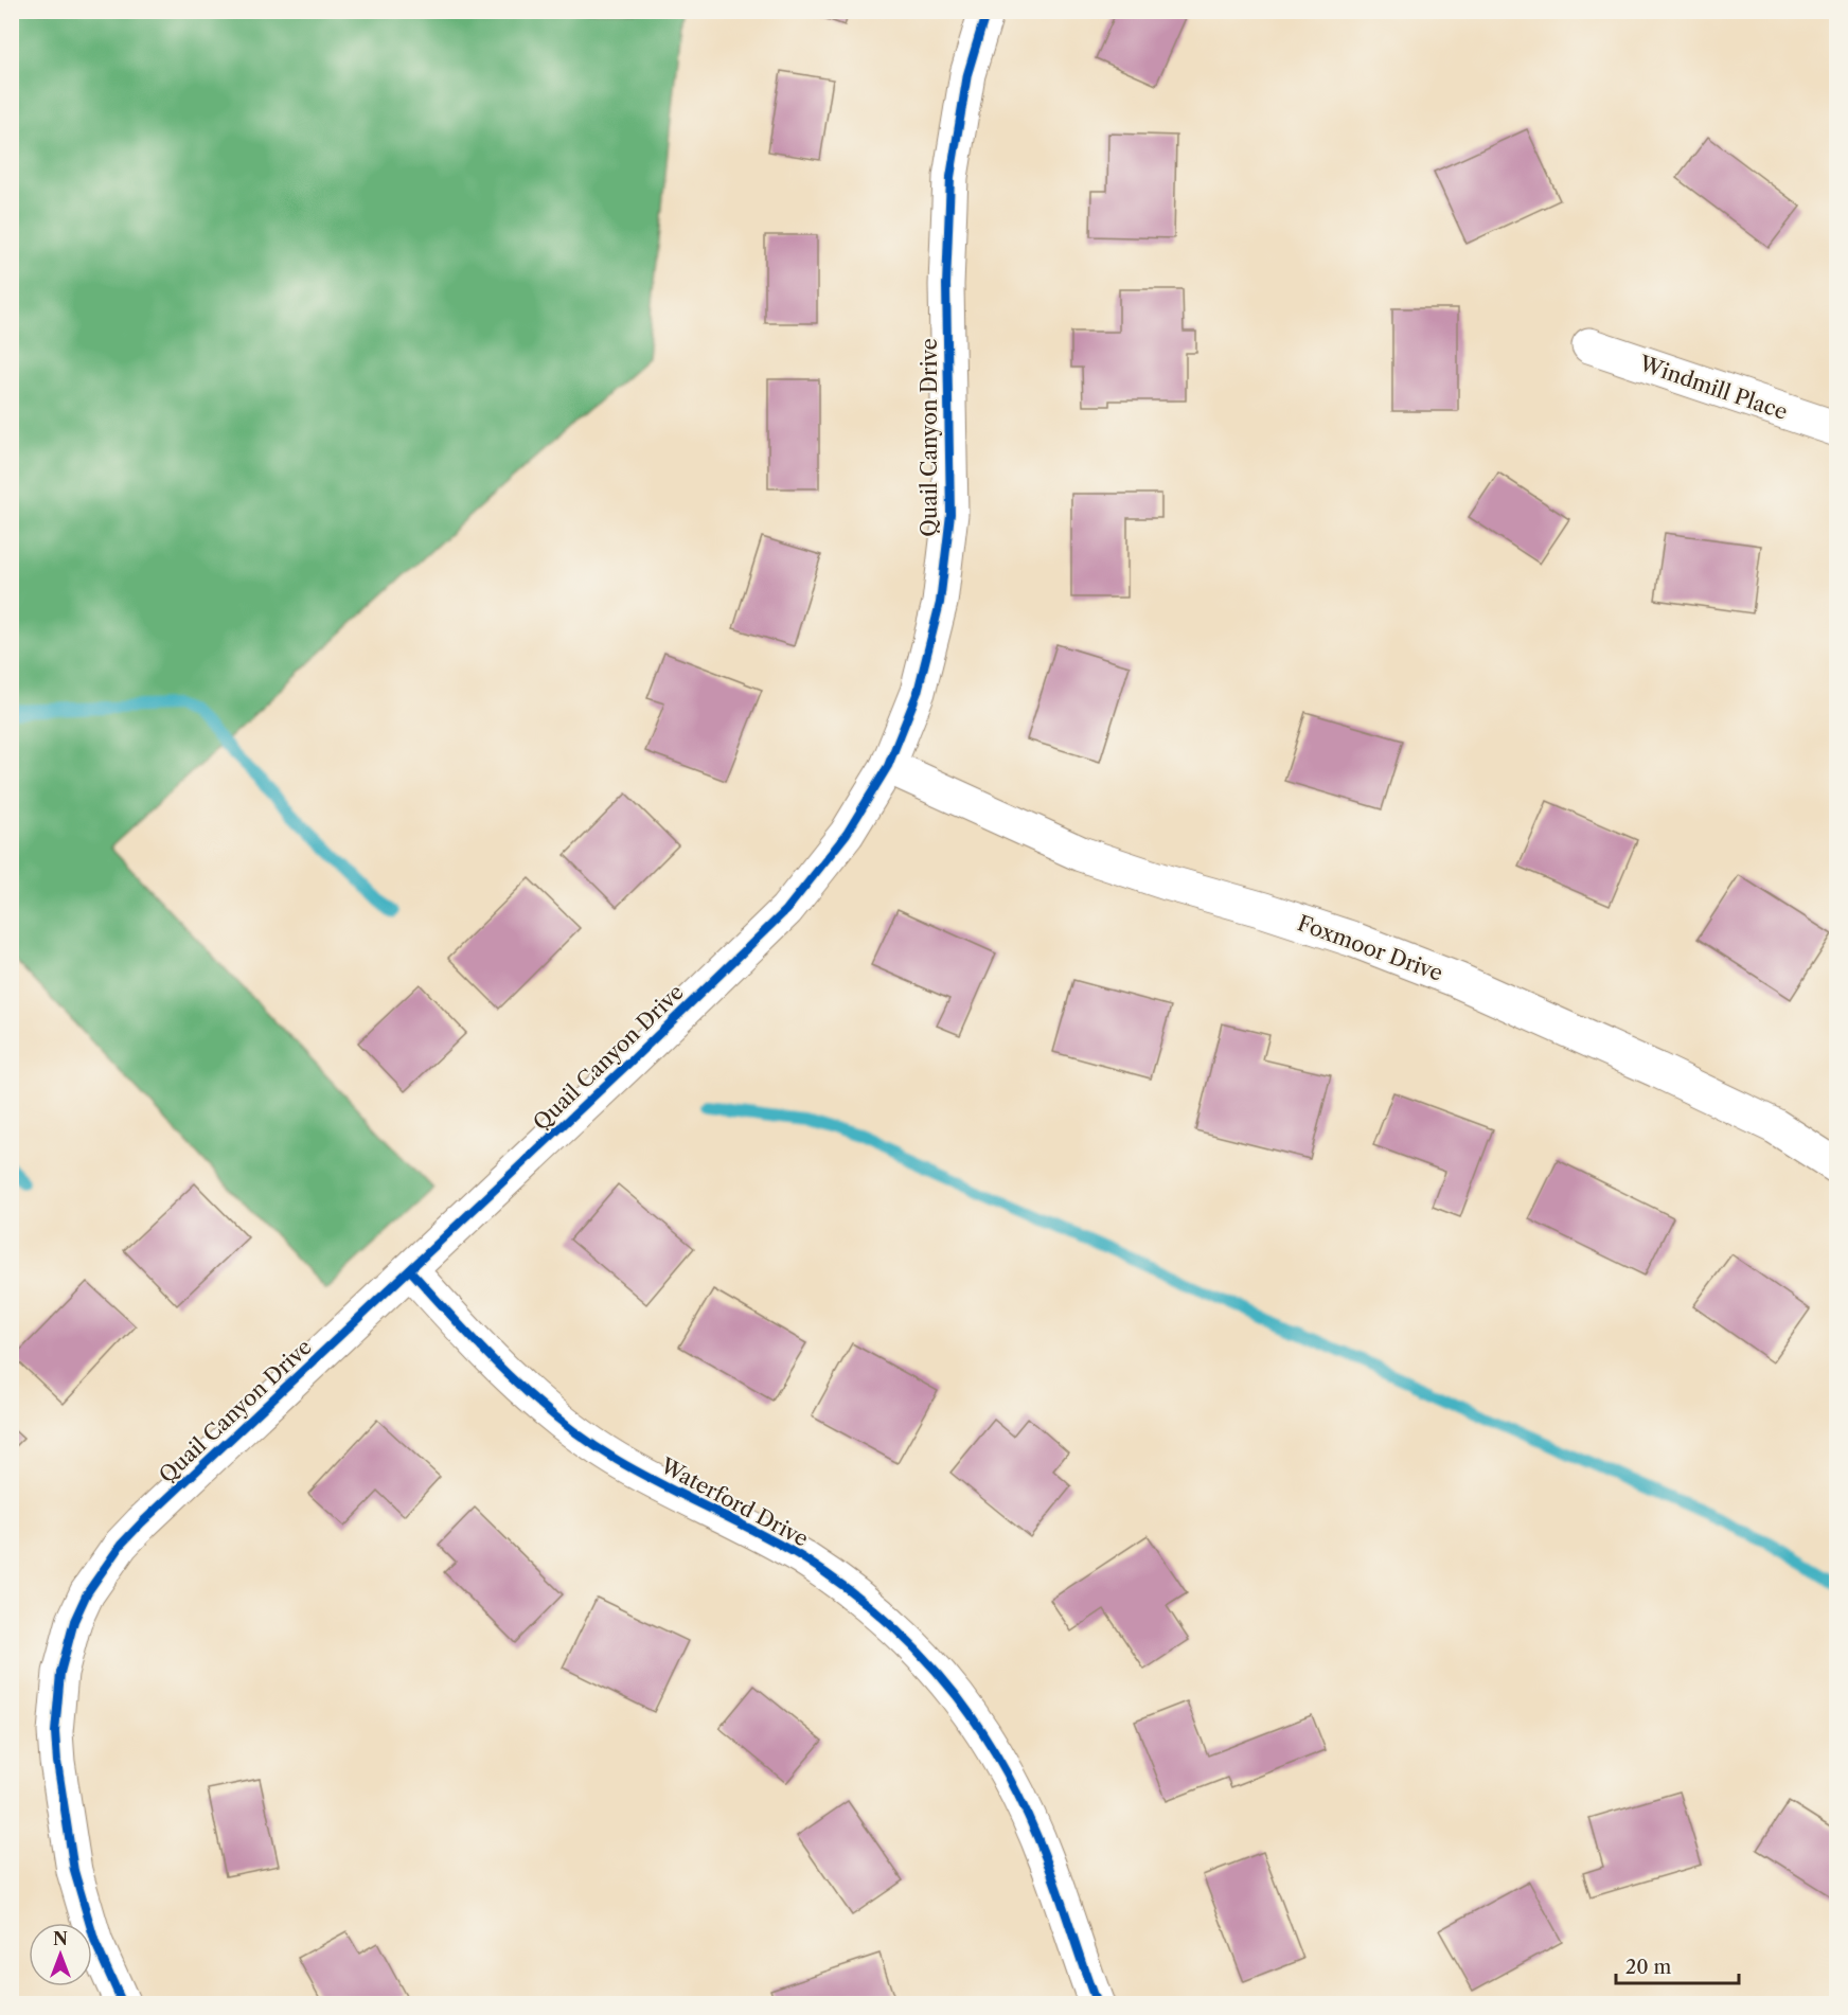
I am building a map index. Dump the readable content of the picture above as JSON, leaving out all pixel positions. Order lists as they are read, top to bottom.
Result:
{
  "streets": {
    "street": [
      "Windmill Place",
      "Quail Canyon Drive",
      "Foxmoor Drive",
      "Waterford Drive"
    ]
  },
  "crossings": [
    ["Quail Canyon Drive", "Foxmoor Drive"],
    ["Quail Canyon Drive", "Waterford Drive"]
  ],
  "scale_bar": "20 m",
  "north": "top"
}
